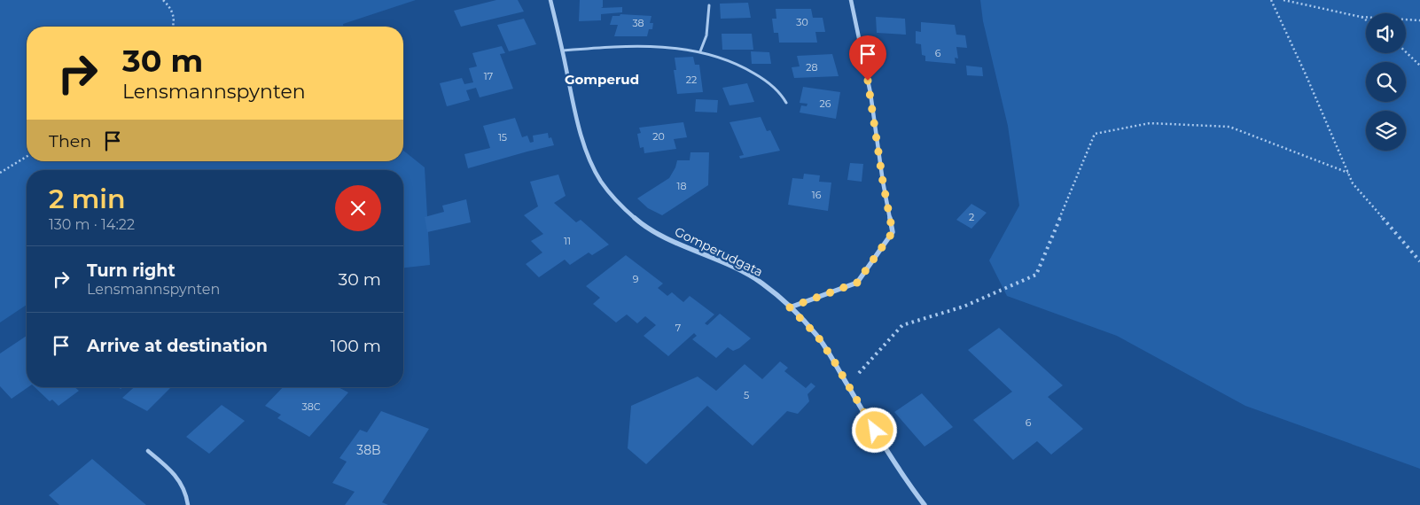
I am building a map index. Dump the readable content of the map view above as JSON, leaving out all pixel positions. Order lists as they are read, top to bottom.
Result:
{
  "streets": {
    "street": ["Gomperudgata"]
  },
  "districts": ["Gomperud"],
  "house_numbers": [
    "30",
    "38",
    "6",
    "28",
    "17",
    "22",
    "26",
    "20",
    "15",
    "18",
    "16",
    "2",
    "11",
    "9",
    "7",
    "5",
    "38C",
    "6",
    "38B"
  ],
  "page": {
    "turn": ["30 m", "Lensmannspynten"],
    "then": "Then",
    "heading": ["2 min", "130 m · 14:22"],
    "list": [
      {
        "name": "Turn right",
        "note": "Lensmannspynten",
        "value": "30 m"
      },
      {
        "name": "Arrive at destination",
        "value": "100 m"
      }
    ]
  }
}
